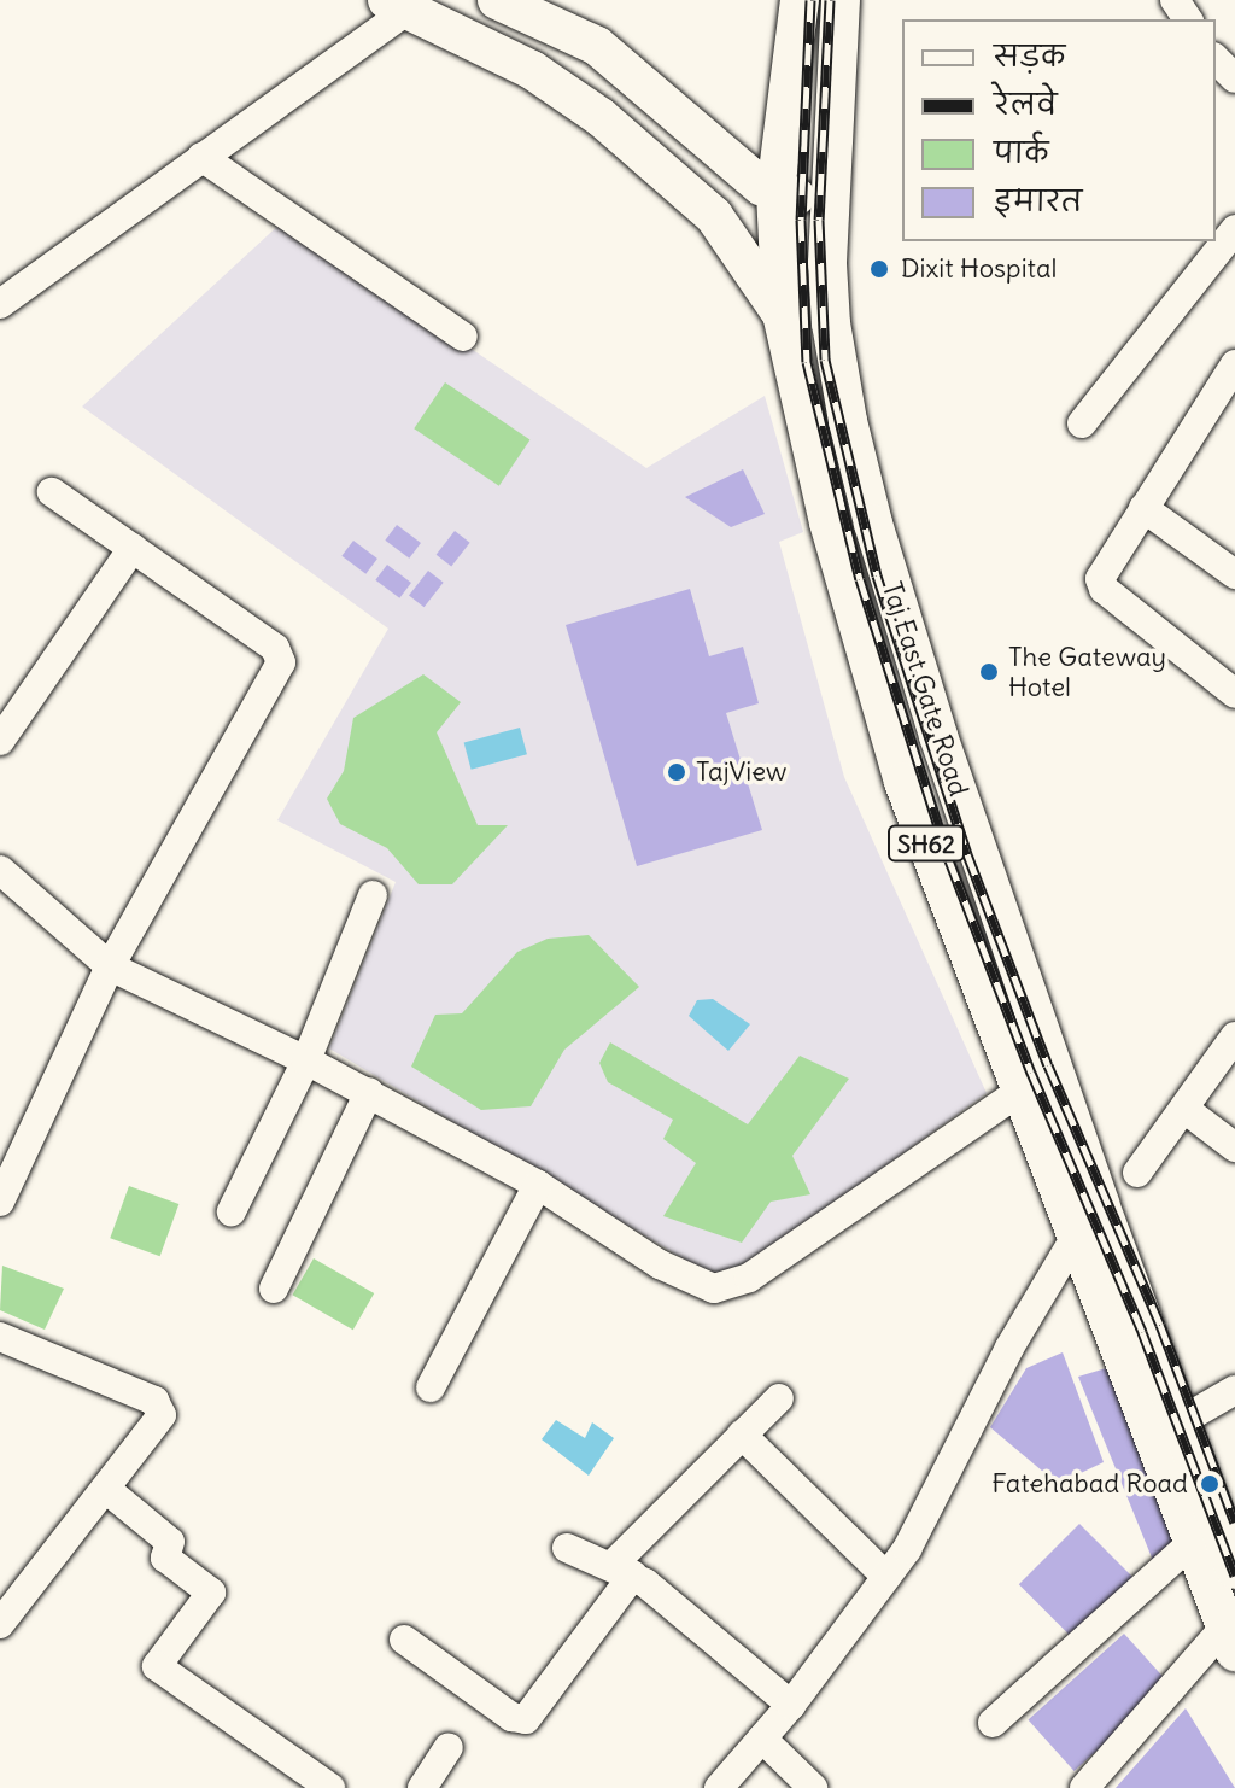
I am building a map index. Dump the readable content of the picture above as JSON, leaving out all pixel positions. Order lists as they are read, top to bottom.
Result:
{
  "streets": {
    "main road": ["Taj East Gate Road", "SH62"]
  },
  "crossings": [
    ["Taj East Gate Road", "SH62"]
  ],
  "places": [
    "Dixit Hospital",
    "The Gateway Hotel",
    "TajView",
    "Fatehabad Road"
  ],
  "legend": [
    "सड़क",
    "रेलवे",
    "पार्क",
    "इमारत"
  ]
}
